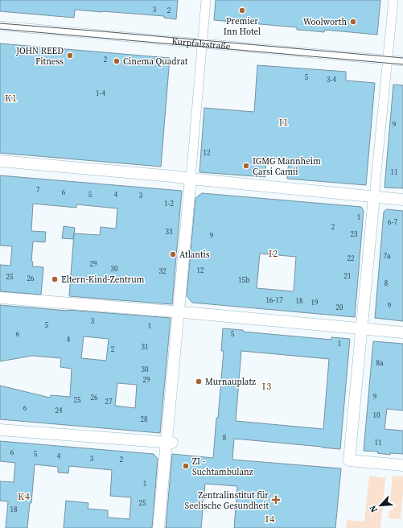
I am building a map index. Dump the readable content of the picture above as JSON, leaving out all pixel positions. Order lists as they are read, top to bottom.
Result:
{
  "streets": {
    "street": ["Kurpfalzstraße"]
  },
  "districts": [
    "K1",
    "I1",
    "I2",
    "I3",
    "K4",
    "I4"
  ],
  "places": {
    "other": [
      "Premier Inn Hotel",
      "Woolworth",
      "JOHN REED Fitness",
      "Cinema Quadrat",
      "IGMG Mannheim Çarsi Camii",
      "Atlantis",
      "Eltern-Kind-Zentrum",
      "Murnauplatz",
      "ZI - Suchtambulanz"
    ],
    "health": ["Zentralinstitut für Seelische Gesundheit"]
  },
  "house_numbers": [
    "3",
    "2",
    "2",
    "5",
    "3-4",
    "1-4",
    "9",
    "12",
    "11",
    "7",
    "6",
    "5",
    "4",
    "3",
    "1-2",
    "1",
    "6-7",
    "2",
    "33",
    "23",
    "9",
    "7a",
    "22",
    "29",
    "30",
    "12",
    "32",
    "21",
    "25",
    "26",
    "15b",
    "8",
    "16-17",
    "18",
    "19",
    "9",
    "20",
    "3",
    "5",
    "1",
    "6",
    "5",
    "4",
    "1",
    "31",
    "2",
    "8a",
    "30",
    "29",
    "9",
    "26",
    "25",
    "27",
    "6",
    "24",
    "10",
    "28",
    "8",
    "11",
    "6",
    "5",
    "4",
    "3",
    "2",
    "1",
    "25",
    "18"
  ],
  "north": "bottom left"
}
